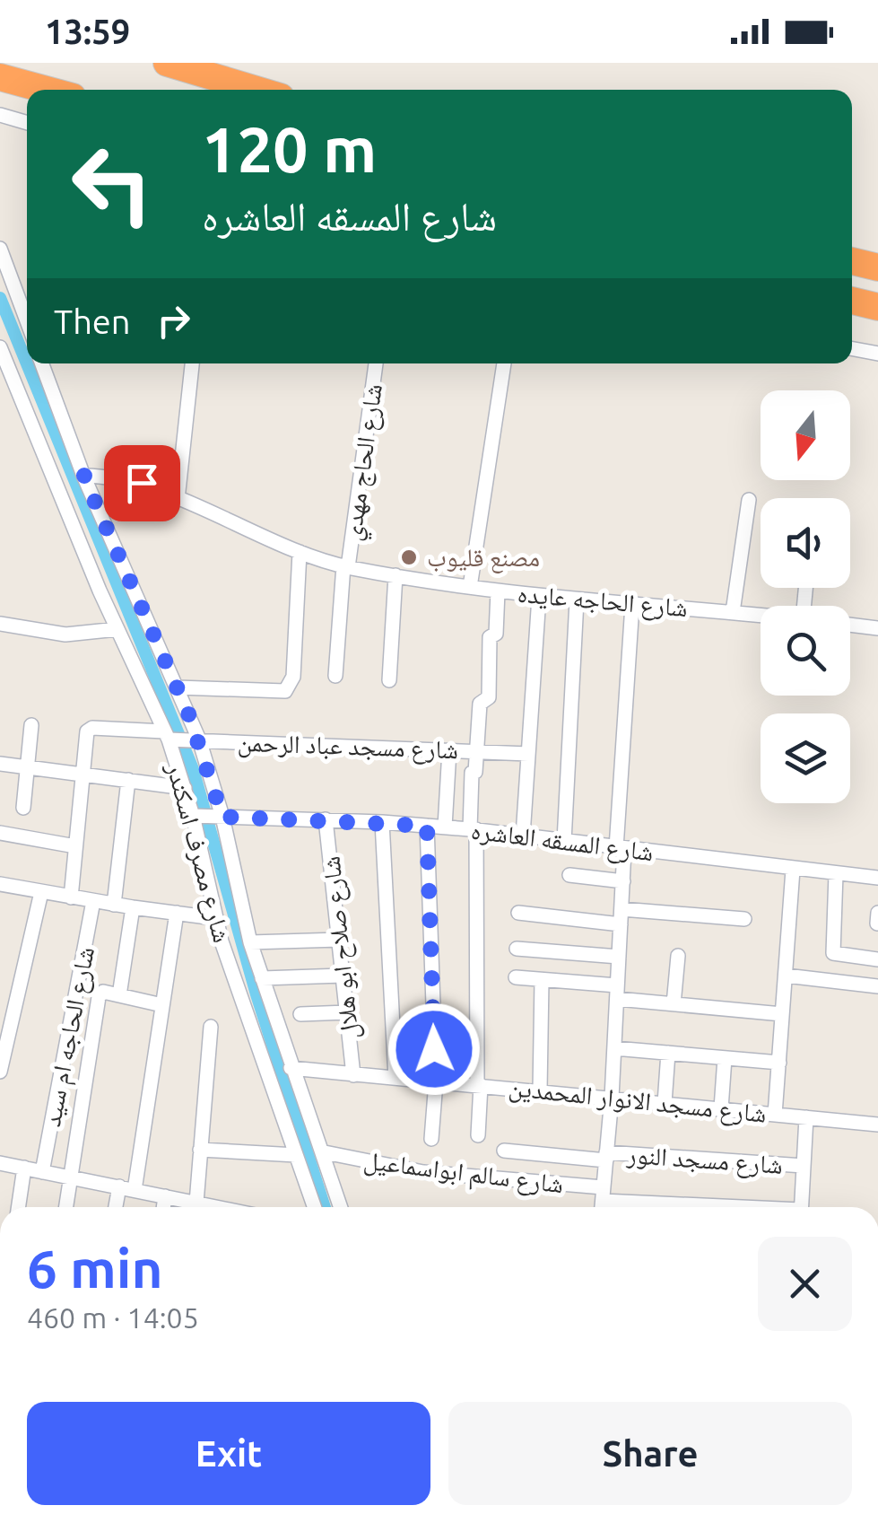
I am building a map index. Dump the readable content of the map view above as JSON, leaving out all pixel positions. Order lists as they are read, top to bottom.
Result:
{
  "streets": {
    "street": [
      "شارع الحاج مهدي",
      "شارع الحاجه عايده",
      "شارع مسجد عباد الرحمن",
      "شارع المسقه العاشره",
      "شارع مصرف اسكندر",
      "شارع صلاح ابو هلال",
      "شارع الحاجه ام سيد",
      "شارع مسجد الانوار المحمدين",
      "شارع مسجد النور",
      "شارع سالم ابواسماعيل"
    ]
  },
  "crossings": [
    ["شارع الحاج مهدي", "شارع الحاجه عايده"],
    ["شارع الحاجه عايده", "شارع مصرف اسكندر"],
    ["شارع مسجد عباد الرحمن", "شارع مصرف اسكندر"],
    ["شارع المسقه العاشره", "شارع مصرف اسكندر"],
    ["شارع المسقه العاشره", "شارع صلاح ابو هلال"],
    ["شارع مصرف اسكندر", "شارع مسجد الانوار المحمدين"],
    ["شارع مصرف اسكندر", "شارع سالم ابواسماعيل"],
    ["شارع صلاح ابو هلال", "شارع مسجد الانوار المحمدين"]
  ],
  "places": ["مصنع قليوب"],
  "north": "bottom",
  "page": {
    "status": "13:59",
    "turn": ["120 m", "شارع المسقه العاشره"],
    "then": "Then",
    "heading": ["6 min", "460 m · 14:05"],
    "buttons": ["Exit", "Share"]
  }
}
